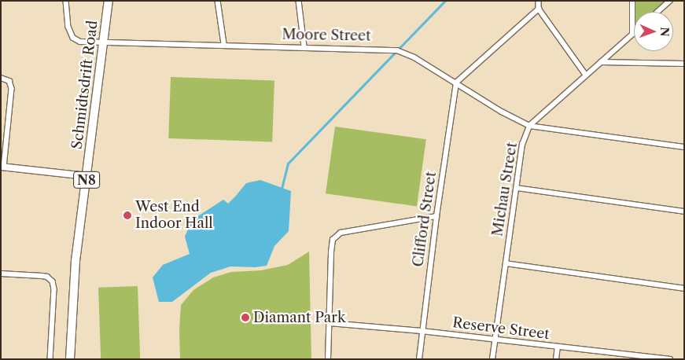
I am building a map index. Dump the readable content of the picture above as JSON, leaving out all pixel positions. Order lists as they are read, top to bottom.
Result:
{
  "streets": {
    "highway": ["Schmidtsdrift Road", "N8"],
    "street": [
      "Moore Street",
      "Michau Street",
      "Clifford Street",
      "Reserve Street"
    ]
  },
  "crossings": [
    ["Moore Street", "Schmidtsdrift Road"],
    ["Moore Street", "Michau Street"],
    ["Moore Street", "Clifford Street"],
    ["Michau Street", "Reserve Street"],
    ["Clifford Street", "Reserve Street"]
  ],
  "places": ["West End Indoor Hall", "Diamant Park"],
  "north": "right"
}
